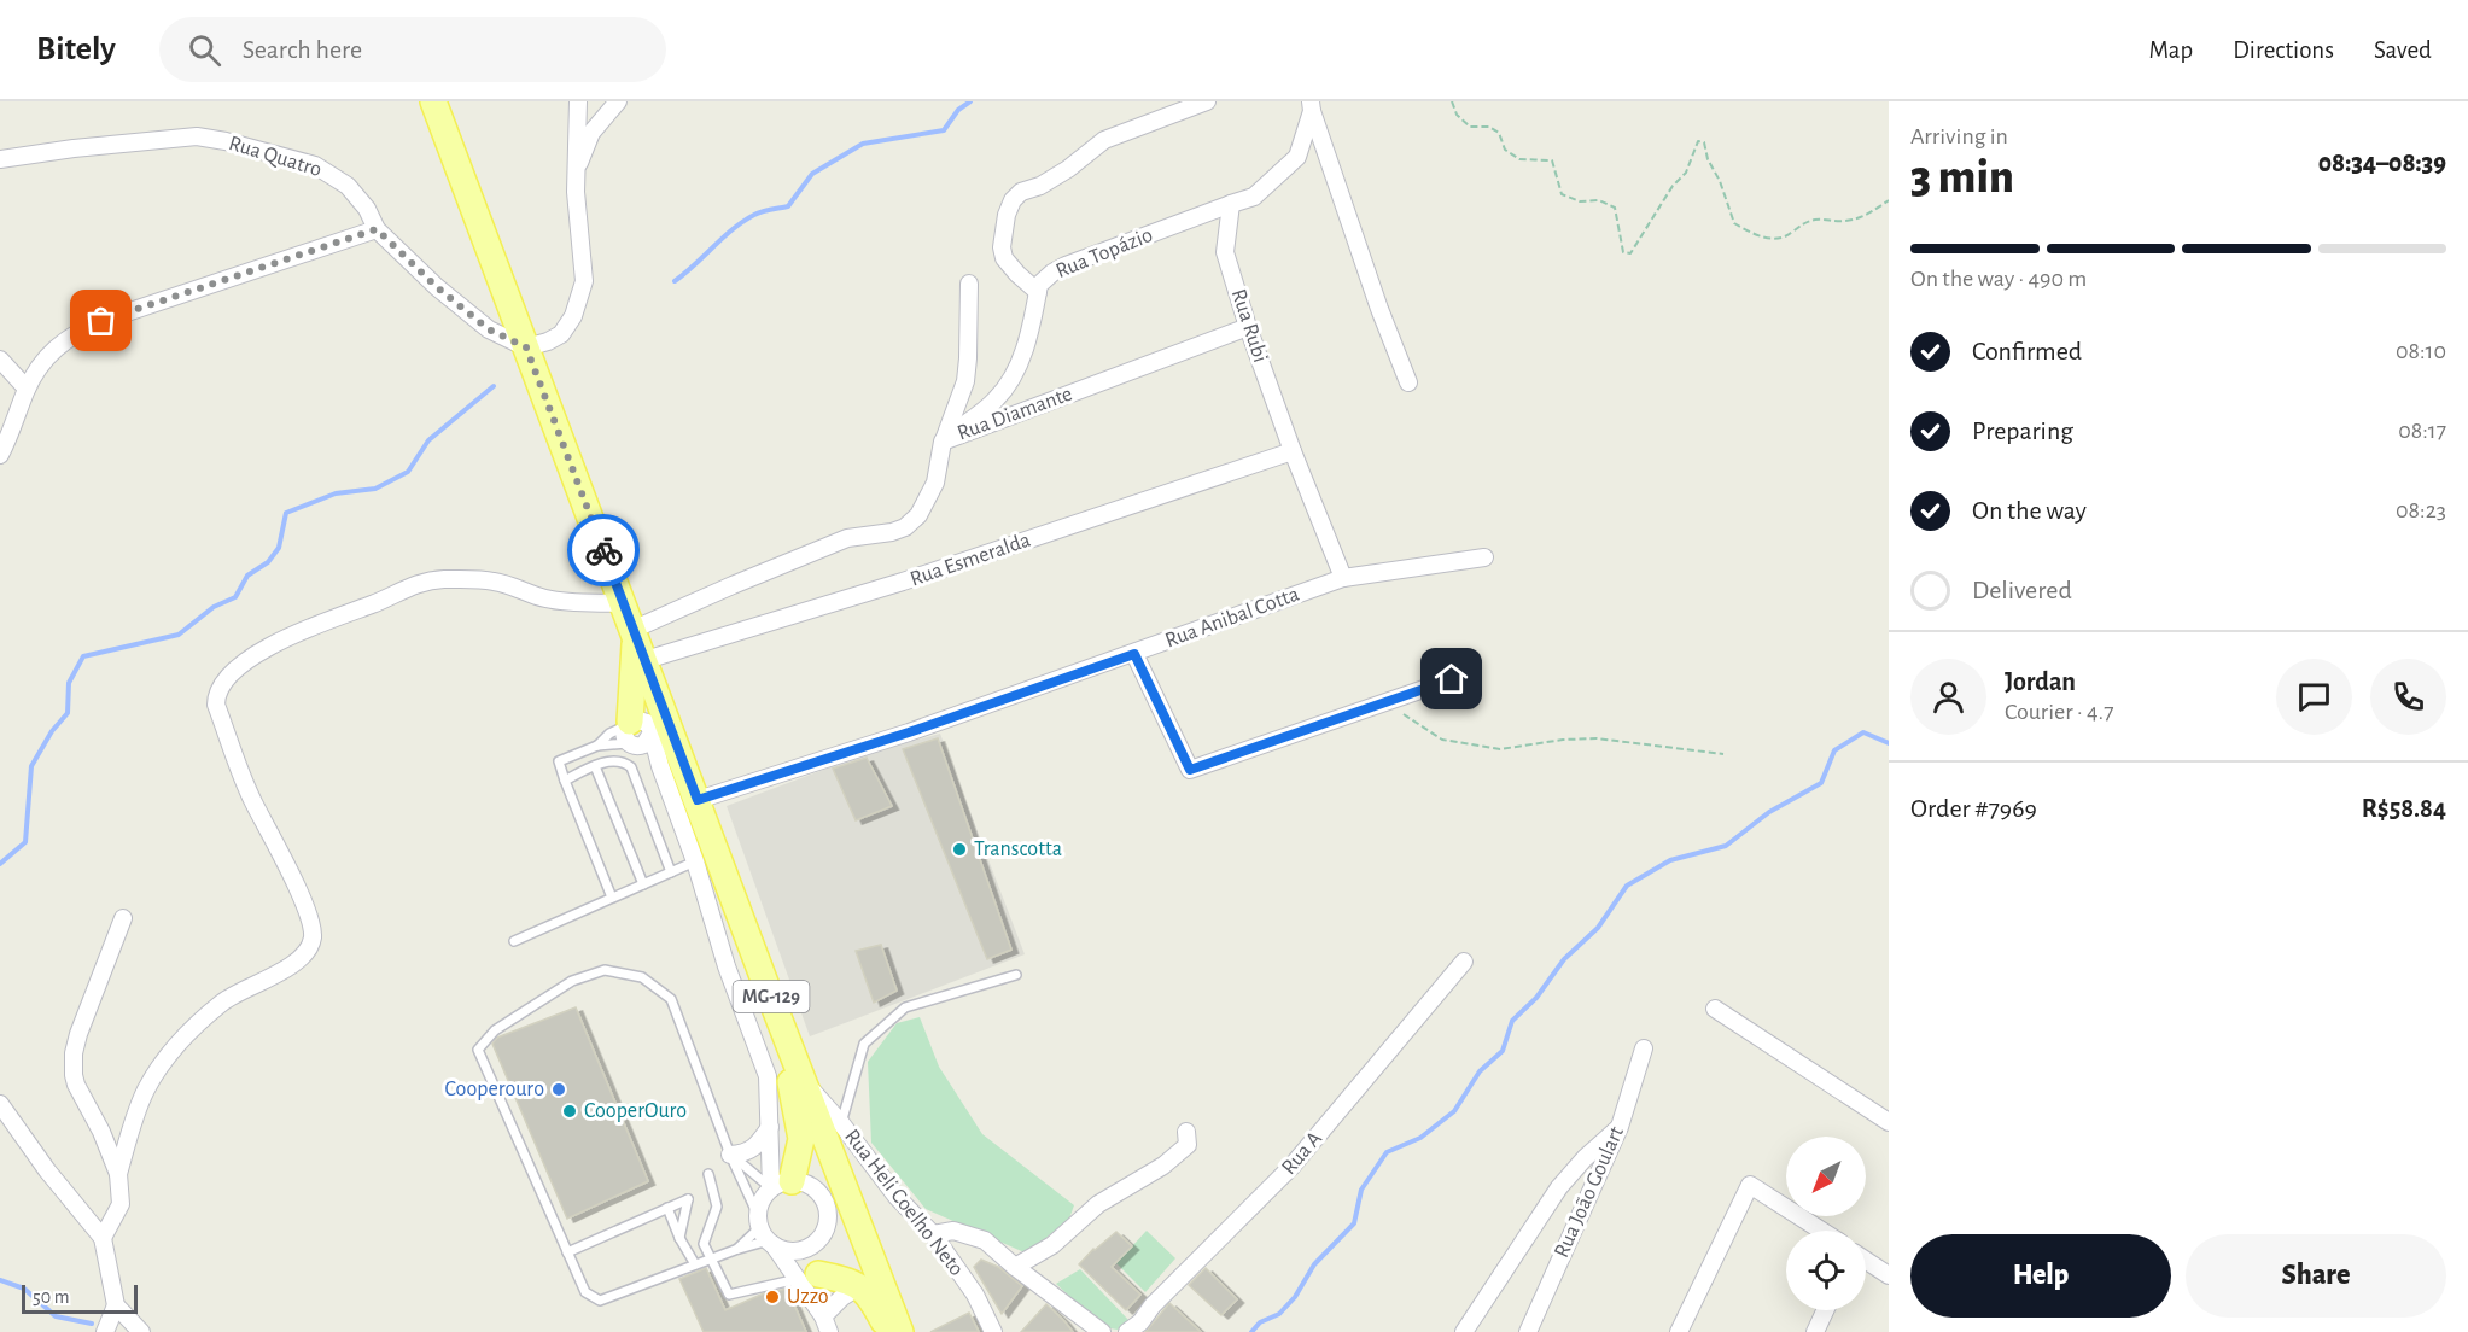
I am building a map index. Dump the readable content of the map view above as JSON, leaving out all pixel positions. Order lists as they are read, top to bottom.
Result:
{
  "streets": {
    "main road": ["MG-129"],
    "street": [
      "Rua Quatro",
      "Rua Topázio",
      "Rua Rubi",
      "Rua Diamante",
      "Rua Esmeralda",
      "Rua Anibal Cotta",
      "Rua A",
      "Rua João Goulart",
      "Rua Heli Coelho Neto"
    ]
  },
  "crossings": [
    ["Rua Quatro", "MG-129"],
    ["Rua Topázio", "Rua Rubi"],
    ["Rua Topázio", "Rua Diamante"],
    ["Rua Rubi", "Rua Diamante"],
    ["Rua Rubi", "Rua Esmeralda"],
    ["Rua Rubi", "Rua Anibal Cotta"],
    ["Rua Diamante", "MG-129"],
    ["Rua Esmeralda", "MG-129"],
    ["Rua Anibal Cotta", "MG-129"],
    ["MG-129", "Rua Heli Coelho Neto"]
  ],
  "places": [
    "Transcotta",
    "Cooperouro",
    "CooperOuro",
    "Uzzo"
  ],
  "scale_bar": "50 m",
  "north": "bottom left",
  "page": {
    "header": "Bitely",
    "search": "Search here",
    "nav": ["Map", "Directions", "Saved"],
    "heading": ["3 min", "Arriving in", "08:34–08:39"],
    "panel": [
      "Jordan",
      "Courier · 4.7",
      "Order #7969",
      "R$58.84"
    ],
    "bar": "On the way · 490 m",
    "list": [
      ["Confirmed", "08:10"],
      ["Preparing", "08:17"],
      ["On the way", "08:23"],
      "Delivered"
    ],
    "buttons": ["Help", "Share"],
    "scale": "50 m"
  }
}
